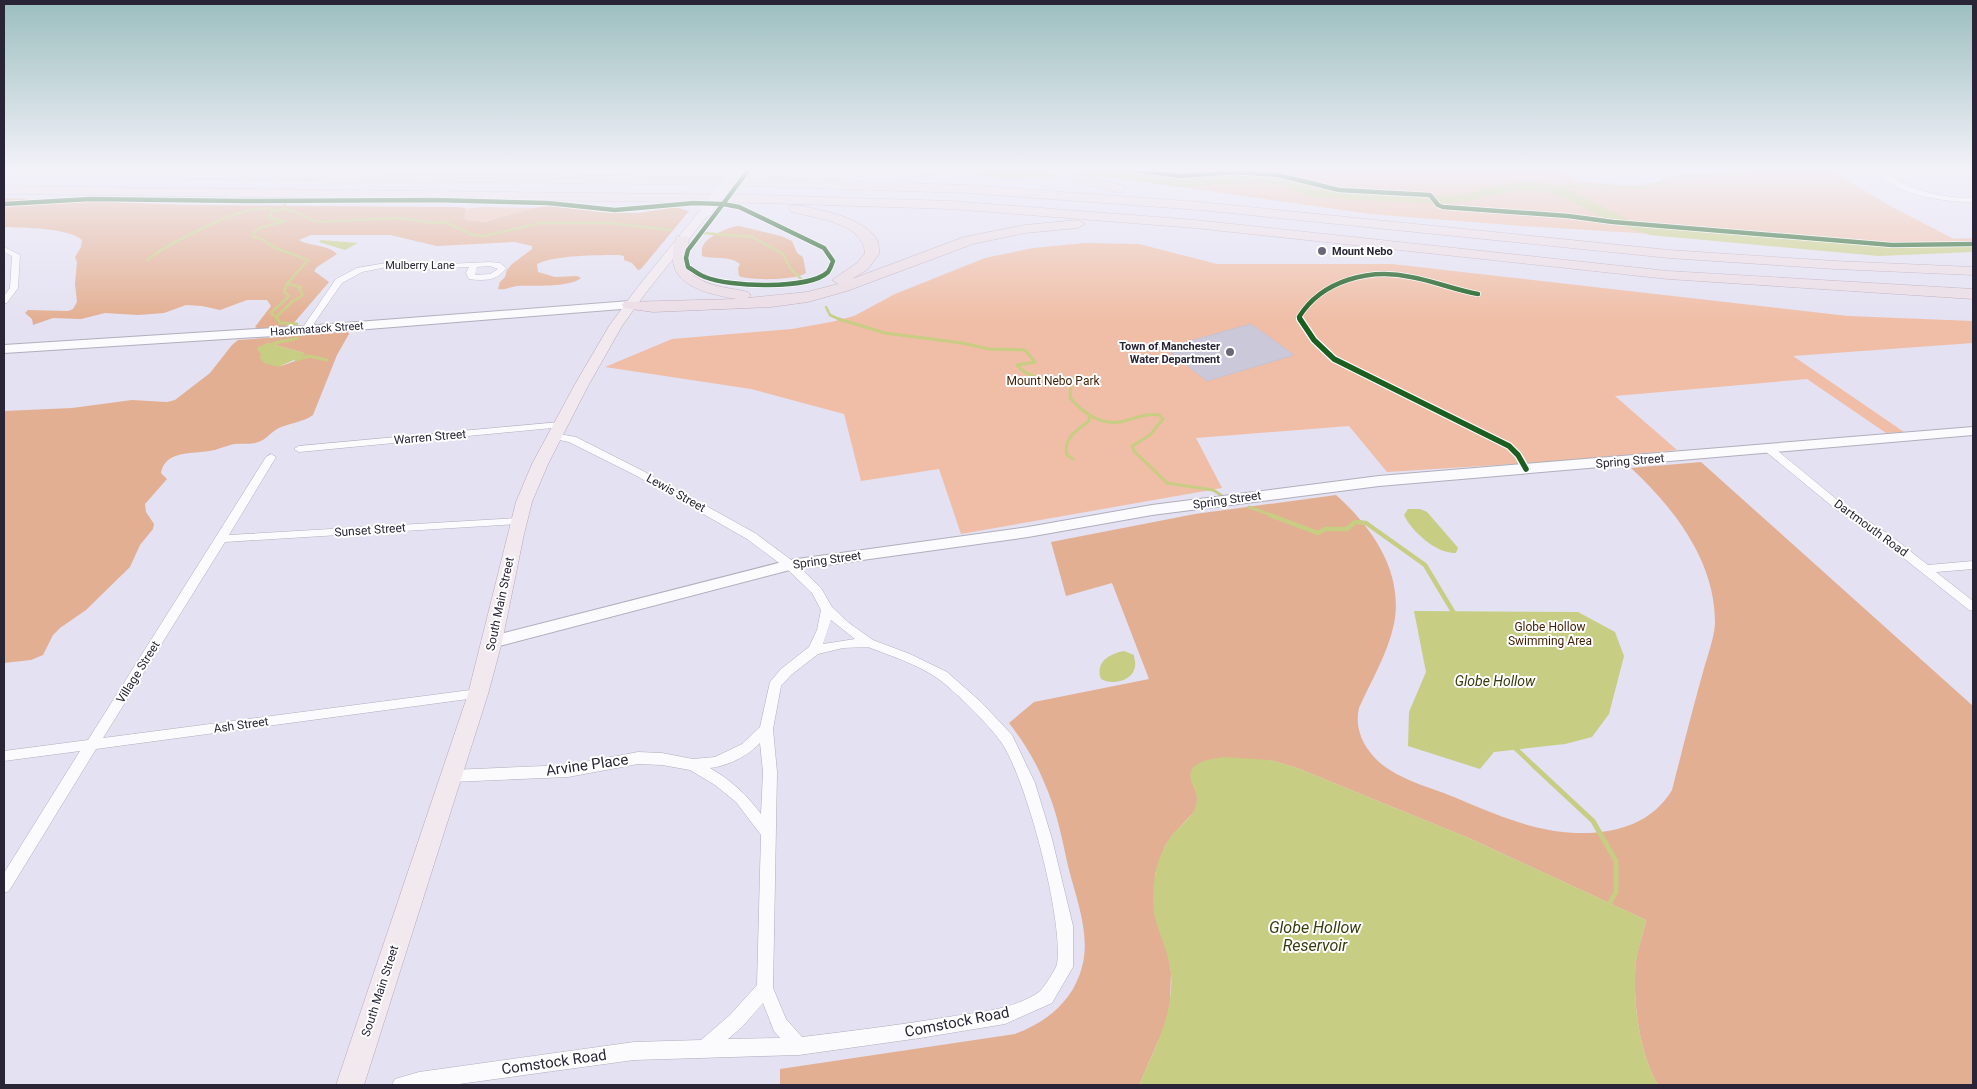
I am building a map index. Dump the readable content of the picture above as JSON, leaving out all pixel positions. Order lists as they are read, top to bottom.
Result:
{
  "streets": {
    "main road": ["South Main Street"],
    "street": [
      "Mulberry Lane",
      "Hackmatack Street",
      "Warren Street",
      "Spring Street",
      "Lewis Street",
      "Dartmouth Road",
      "Sunset Street",
      "Village Street",
      "Ash Street",
      "Arvine Place",
      "Comstock Road"
    ]
  },
  "crossings": [
    ["Mulberry Lane", "Hackmatack Street"],
    ["Hackmatack Street", "South Main Street"],
    ["Warren Street", "Lewis Street"],
    ["Warren Street", "South Main Street"],
    ["Spring Street", "Lewis Street"],
    ["Spring Street", "Dartmouth Road"],
    ["Spring Street", "South Main Street"],
    ["Spring Street", "Comstock Road"],
    ["Lewis Street", "South Main Street"],
    ["Lewis Street", "Comstock Road"],
    ["Sunset Street", "South Main Street"],
    ["Sunset Street", "Village Street"],
    ["South Main Street", "Ash Street"],
    ["South Main Street", "Arvine Place"],
    ["Village Street", "Ash Street"]
  ],
  "water": ["Globe Hollow", "Globe Hollow Reservoir"],
  "parks": ["Mount Nebo Park", "Globe Hollow Swimming Area"],
  "places": ["Mount Nebo", "Town of Manchester Water Department"]
}
